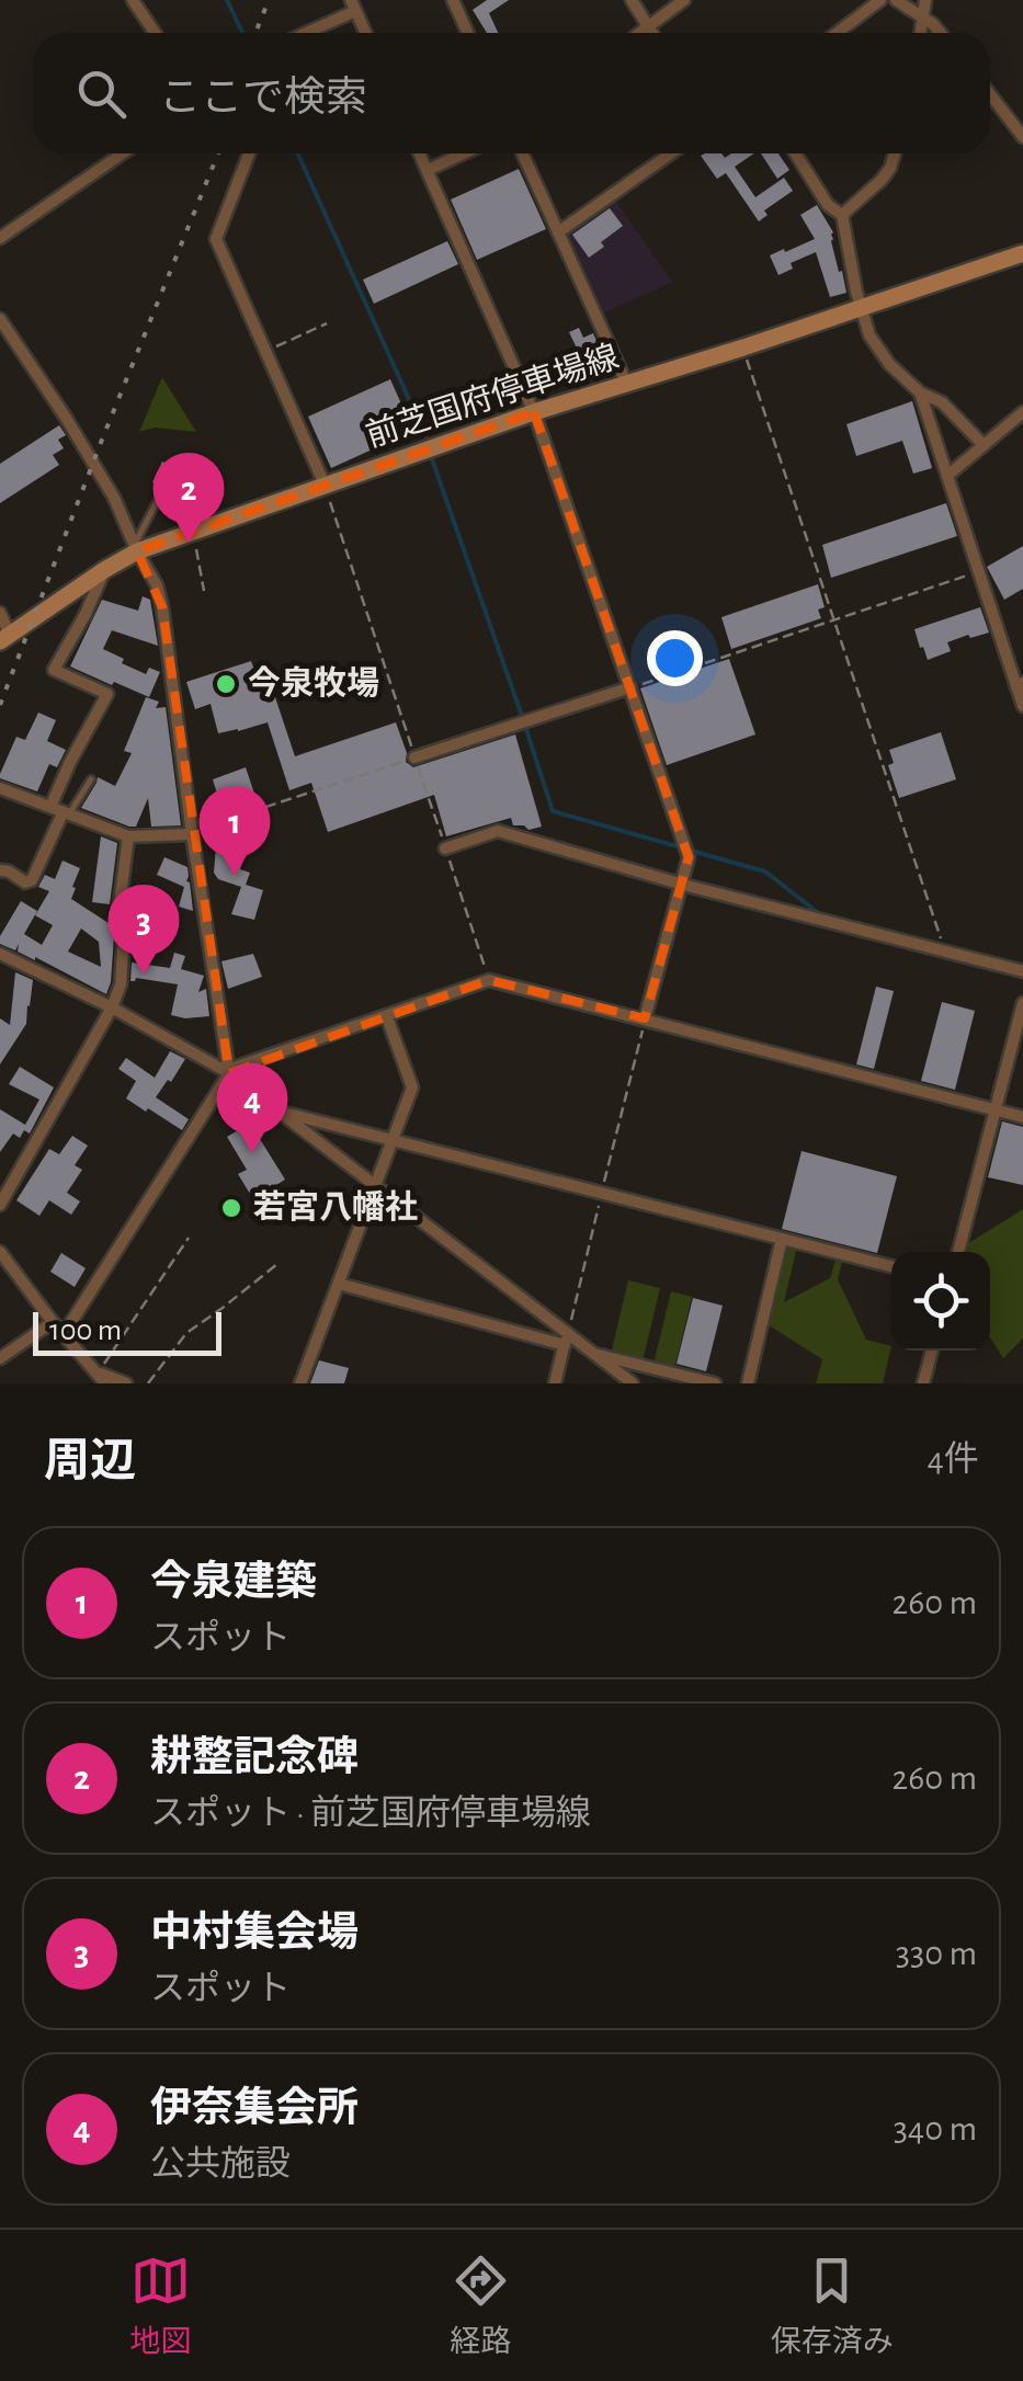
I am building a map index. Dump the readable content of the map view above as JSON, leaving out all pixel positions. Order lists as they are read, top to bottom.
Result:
{
  "streets": {
    "main road": ["前芝国府停車場線"]
  },
  "places": ["今泉牧場", "若宮八幡社"],
  "scale_bar": "100 m",
  "page": {
    "search": "ここで検索",
    "pins": [
      "2",
      "1",
      "3",
      "4"
    ],
    "scale": "100 m",
    "heading": ["周辺", "4件"],
    "list": [
      {
        "mark": "1",
        "name": "今泉建築",
        "note": "スポット",
        "value": "260 m"
      },
      {
        "mark": "2",
        "name": "耕整記念碑",
        "note": "スポット · 前芝国府停車場線",
        "value": "260 m"
      },
      {
        "mark": "3",
        "name": "中村集会場",
        "note": "スポット",
        "value": "330 m"
      },
      {
        "mark": "4",
        "name": "伊奈集会所",
        "note": "公共施設",
        "value": "340 m"
      }
    ],
    "nav": ["地図", "経路", "保存済み"]
  }
}
